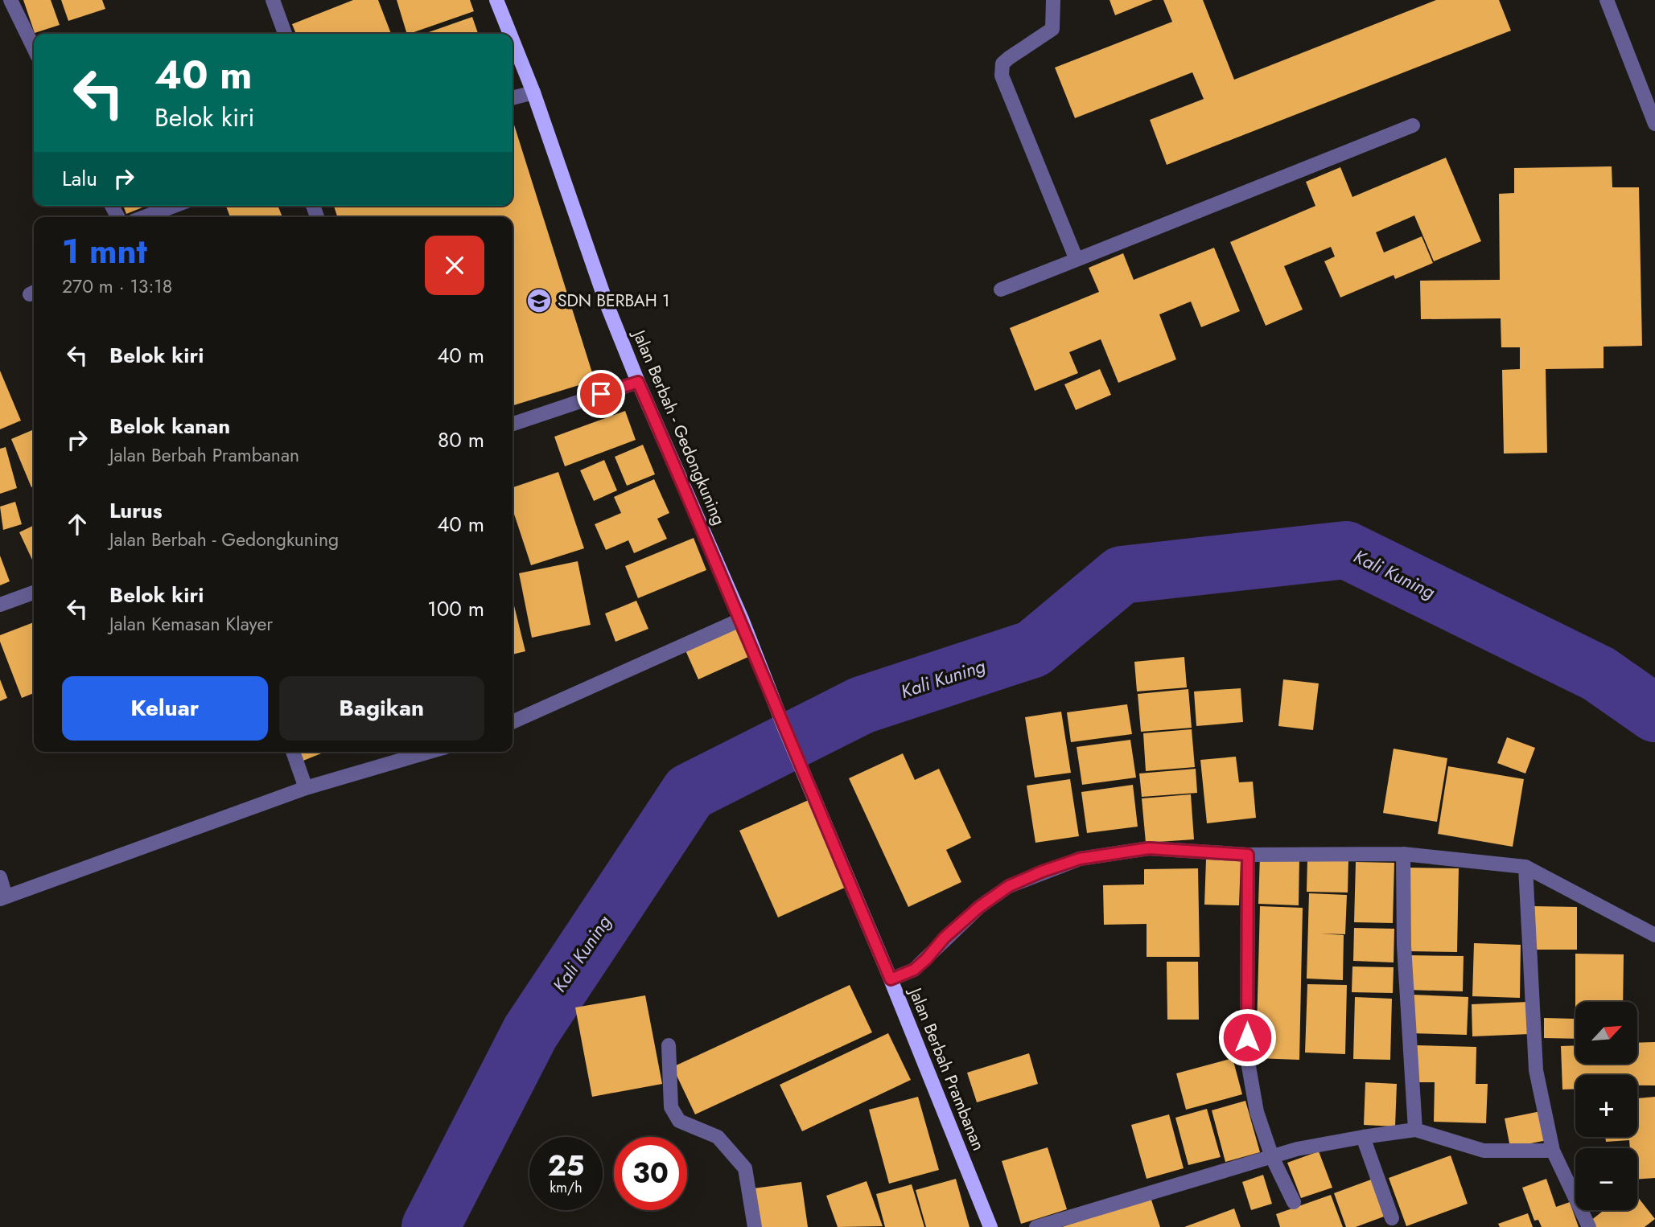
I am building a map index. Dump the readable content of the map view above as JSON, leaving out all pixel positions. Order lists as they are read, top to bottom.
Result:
{
  "streets": {
    "main road": ["Jalan Berbah - Gedongkuning", "Jalan Berbah Prambanan"]
  },
  "crossings": [
    ["Jalan Berbah - Gedongkuning", "Jalan Berbah Prambanan"]
  ],
  "water": ["Kali Kuning"],
  "places": {
    "school or university": ["SDN BERBAH 1"]
  },
  "north": "top right",
  "page": {
    "turn": ["40 m", "Belok kiri"],
    "then": "Lalu",
    "heading": ["1 mnt", "270 m · 13:18"],
    "list": [
      {
        "name": "Belok kiri",
        "value": "40 m"
      },
      {
        "name": "Belok kanan",
        "note": "Jalan Berbah Prambanan",
        "value": "80 m"
      },
      {
        "name": "Lurus",
        "note": "Jalan Berbah - Gedongkuning",
        "value": "40 m"
      },
      {
        "name": "Belok kiri",
        "note": "Jalan Kemasan Klayer",
        "value": "100 m"
      }
    ],
    "buttons": ["Keluar", "Bagikan"],
    "map_buttons": ["+", "−"],
    "speed": "25 km/h",
    "limit": "30"
  }
}
